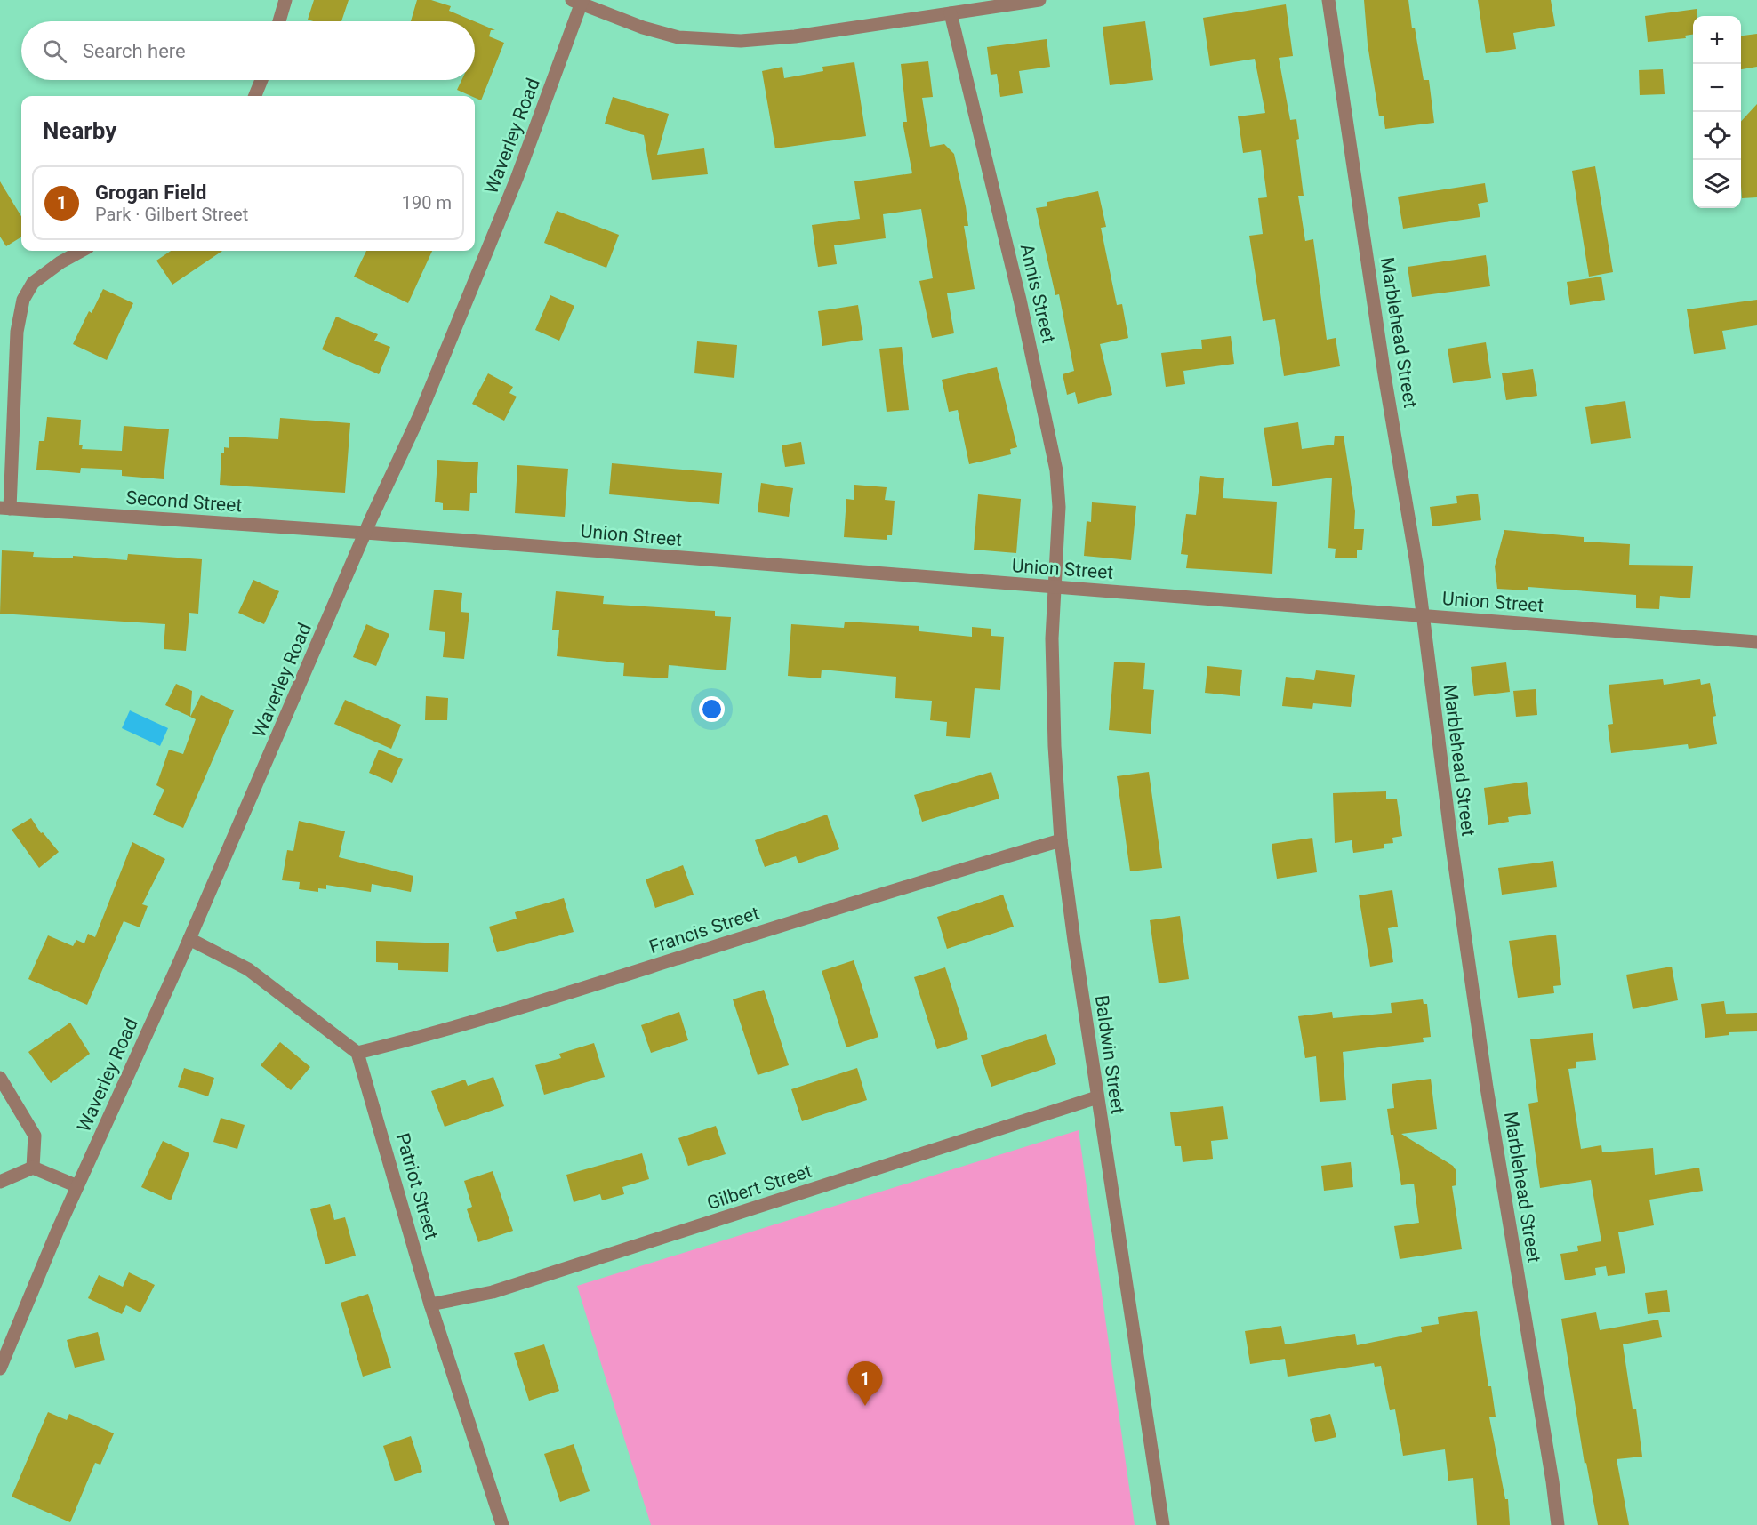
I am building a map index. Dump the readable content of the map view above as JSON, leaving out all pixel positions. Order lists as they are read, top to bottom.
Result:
{
  "streets": {
    "street": [
      "Waverley Road",
      "Annis Street",
      "Marblehead Street",
      "Second Street",
      "Union Street",
      "Francis Street",
      "Baldwin Street",
      "Patriot Street",
      "Gilbert Street"
    ]
  },
  "crossings": [
    ["Waverley Road", "Second Street"],
    ["Waverley Road", "Union Street"],
    ["Annis Street", "Union Street"],
    ["Annis Street", "Baldwin Street"],
    ["Marblehead Street", "Union Street"],
    ["Second Street", "Union Street"],
    ["Union Street", "Baldwin Street"],
    ["Francis Street", "Baldwin Street"],
    ["Francis Street", "Patriot Street"],
    ["Baldwin Street", "Gilbert Street"],
    ["Patriot Street", "Gilbert Street"]
  ],
  "page": {
    "map_buttons": ["+", "−"],
    "search": "Search here",
    "heading": "Nearby",
    "list": [
      {
        "mark": "1",
        "name": "Grogan Field",
        "note": "Park · Gilbert Street",
        "value": "190 m"
      }
    ],
    "pins": "1"
  }
}
